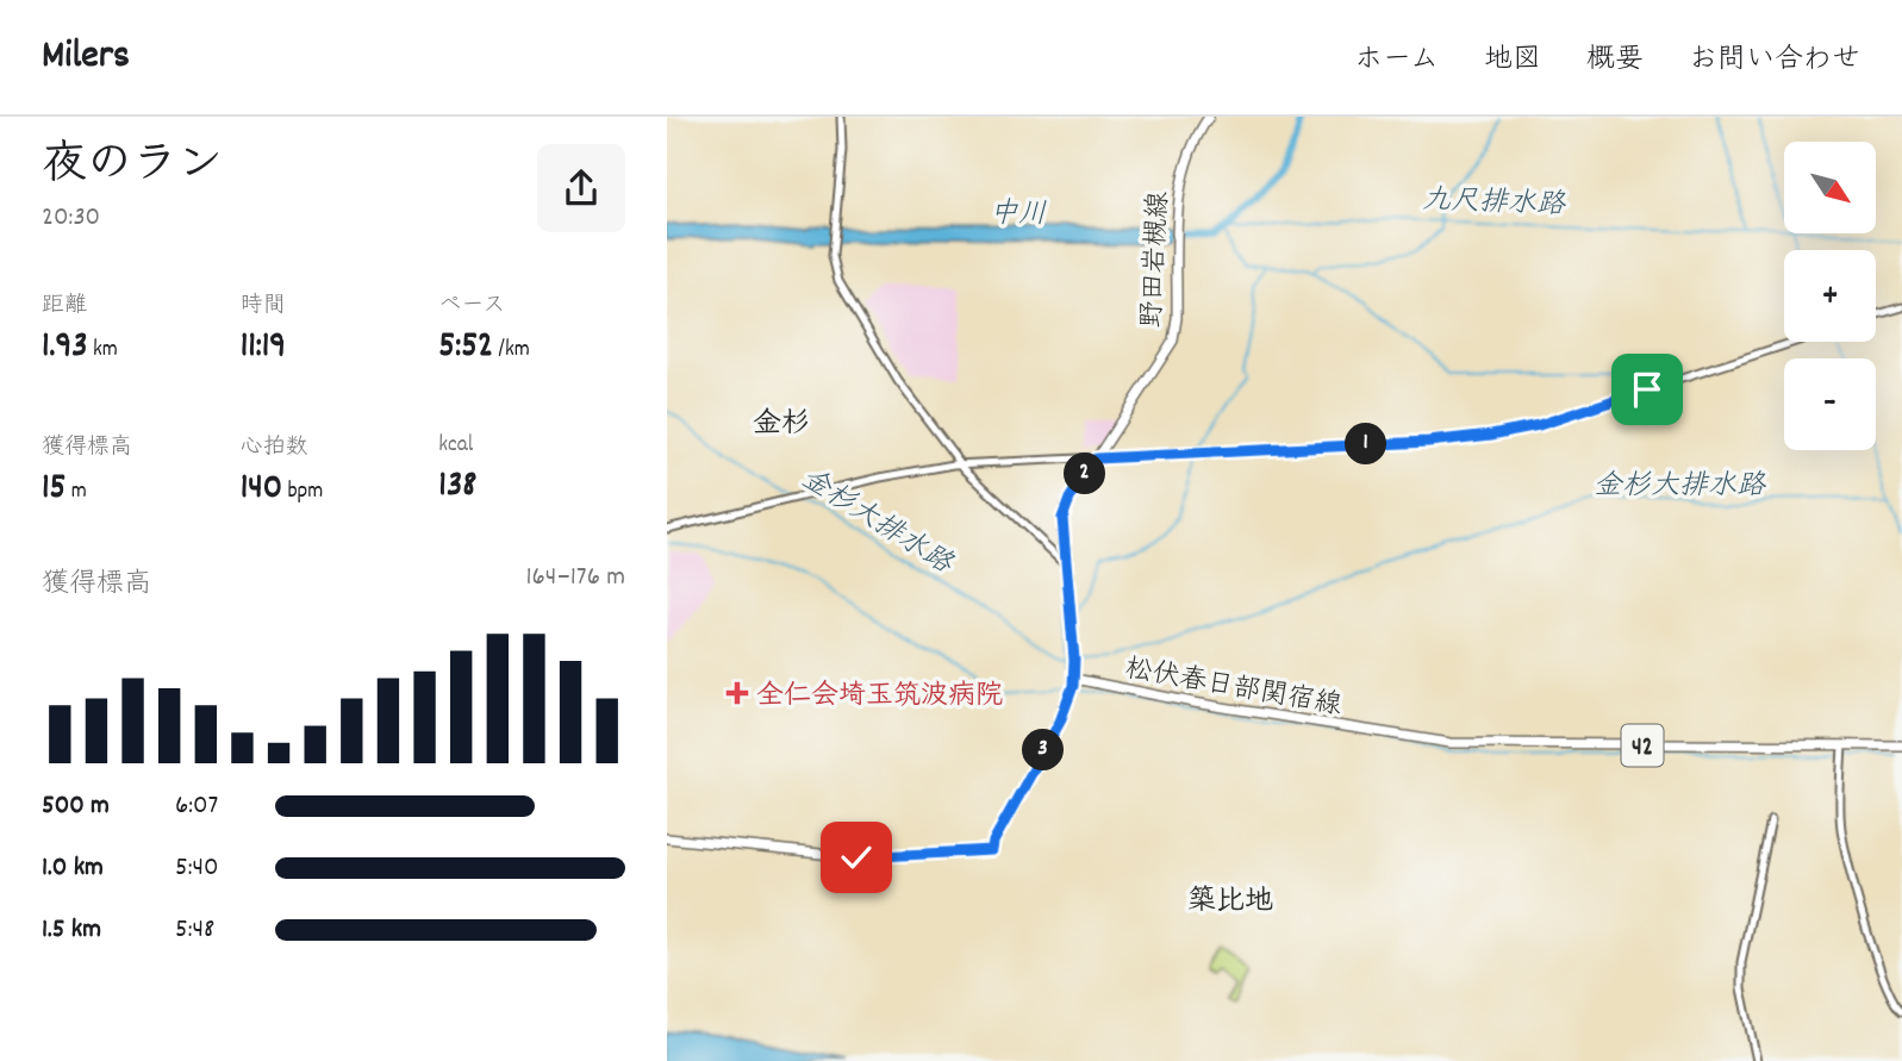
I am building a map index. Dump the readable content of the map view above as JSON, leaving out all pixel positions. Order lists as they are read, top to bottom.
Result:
{
  "streets": {
    "main road": ["野田岩槻線", "松伏春日部関宿線", "42"]
  },
  "crossings": [
    ["野田岩槻線", "松伏春日部関宿線"]
  ],
  "districts": ["金杉", "築比地"],
  "water": ["九尺排水路", "中川", "金杉大排水路"],
  "places": {
    "health": ["全仁会埼玉筑波病院"]
  },
  "north": "bottom right",
  "page": {
    "header": "Milers",
    "nav": [
      "ホーム",
      "地図",
      "概要",
      "お問い合わせ"
    ],
    "heading": ["夜のラン", "20:30"],
    "map_buttons": ["+", "−"],
    "stats": [
      ["距離", "1.93 km"],
      ["時間", "11:19"],
      ["ペース", "5:52 /km"],
      ["獲得標高", "15 m"],
      ["心拍数", "140 bpm"],
      ["kcal", "138"]
    ],
    "pins": ["1", "2", "3"],
    "chart": ["獲得標高", "164–176 m"],
    "list": [
      {
        "name": "500 m",
        "note": "6:07"
      },
      {
        "name": "1.0 km",
        "note": "5:40"
      },
      {
        "name": "1.5 km",
        "note": "5:48"
      }
    ]
  }
}
